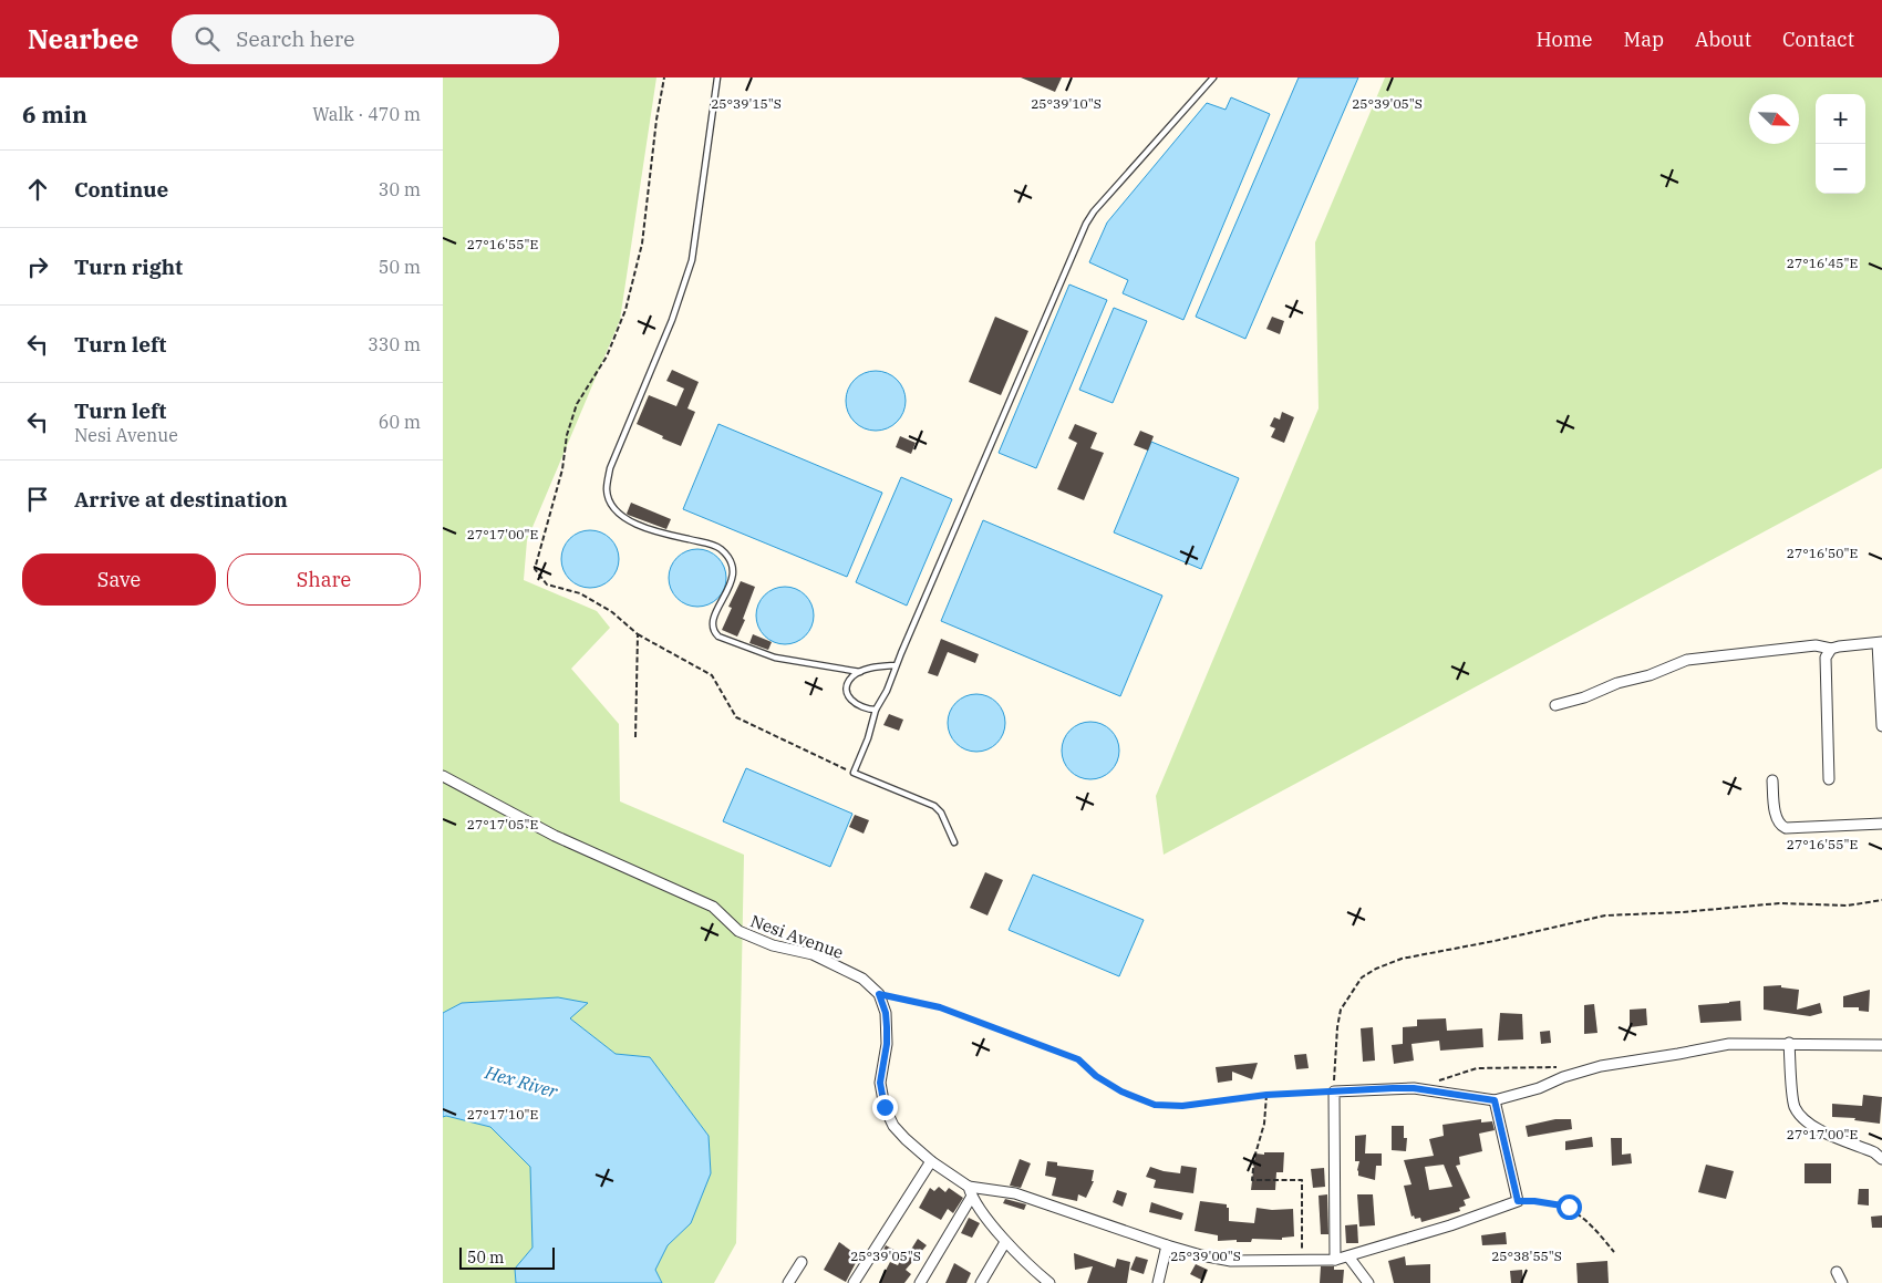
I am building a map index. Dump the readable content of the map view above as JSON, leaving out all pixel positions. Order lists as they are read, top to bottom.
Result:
{
  "streets": {
    "street": ["Nesi Avenue"]
  },
  "water": ["Hex River"],
  "scale_bar": "50 m",
  "north": "bottom right",
  "page": {
    "header": "Nearbee",
    "search": "Search here",
    "nav": [
      "Home",
      "Map",
      "About",
      "Contact"
    ],
    "heading": ["6 min", "Walk · 470 m"],
    "map_buttons": ["+", "−"],
    "list": [
      ["Continue", "30 m"],
      ["Turn right", "50 m"],
      ["Turn left", "330 m"],
      ["Turn left", "Nesi Avenue", "60 m"],
      "Arrive at destination"
    ],
    "buttons": ["Save", "Share"],
    "scale": "50 m"
  },
  "coordinates": [
    "25°39'15\"S",
    "25°39'10\"S",
    "25°39'05\"S",
    "27°16'55\"E",
    "27°16'45\"E",
    "27°17'00\"E",
    "27°16'50\"E",
    "27°17'05\"E",
    "27°17'10\"E",
    "25°39'00\"S",
    "25°38'55\"S"
  ]
}
